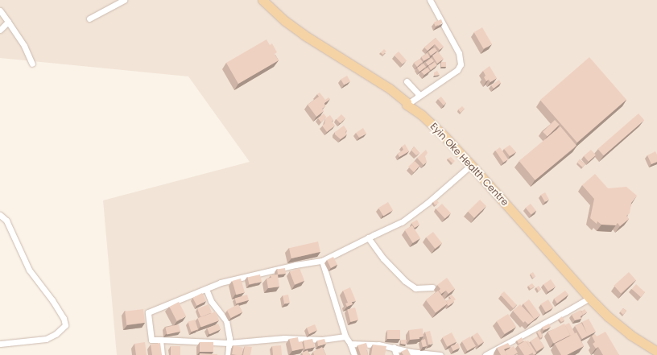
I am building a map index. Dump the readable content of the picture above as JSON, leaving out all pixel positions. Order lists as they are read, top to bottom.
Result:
{
  "streets": {
    "main road": ["Eyin Oke Health Centre"]
  }
}
